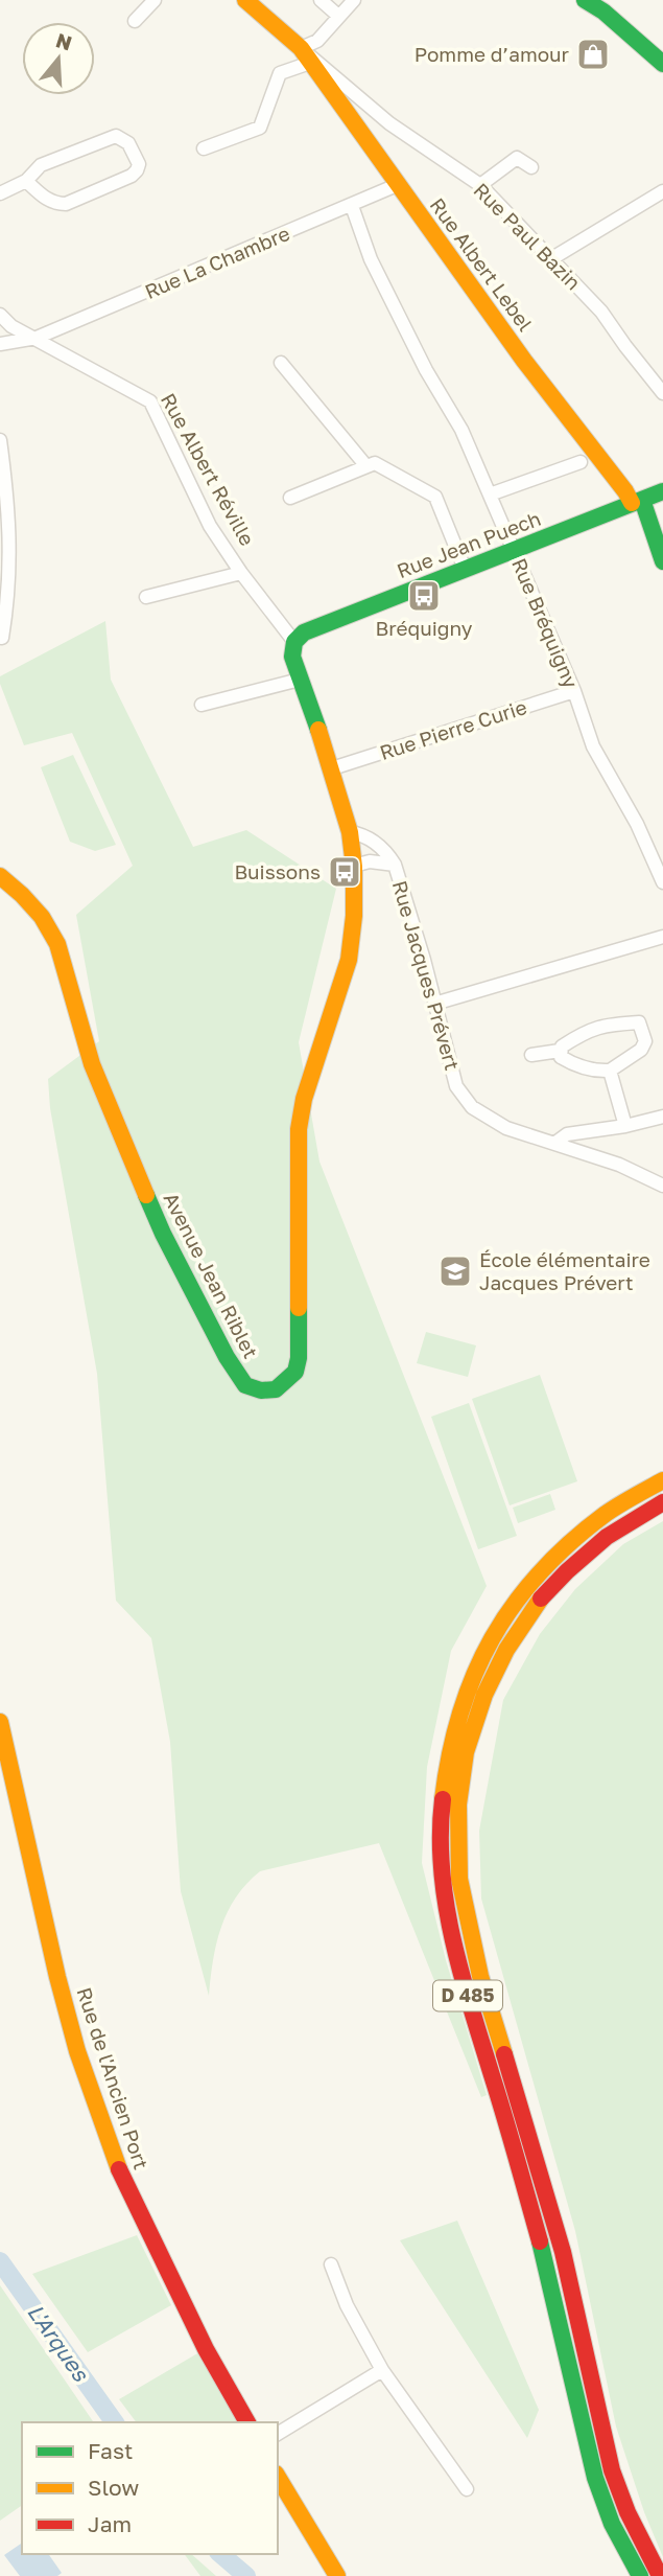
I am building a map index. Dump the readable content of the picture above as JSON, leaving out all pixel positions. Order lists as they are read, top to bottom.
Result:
{
  "streets": {
    "main road": [
      "Rue Albert Lebel",
      "Rue Jean Puech",
      "Avenue Jean Riblet",
      "D 485",
      "Rue de l'Ancien Port"
    ],
    "street": [
      "Rue Paul Bazin",
      "Rue La Chambre",
      "Rue Albert Réville",
      "Rue Bréquigny",
      "Rue Pierre Curie",
      "Rue Jacques Prévert"
    ]
  },
  "crossings": [
    ["Rue Paul Bazin", "Rue Albert Lebel"],
    ["Rue La Chambre", "Rue Albert Lebel"],
    ["Rue La Chambre", "Rue Albert Réville"],
    ["Rue La Chambre", "Rue Bréquigny"],
    ["Rue Albert Lebel", "Rue Jean Puech"],
    ["Rue Albert Réville", "Rue Jean Puech"],
    ["Rue Jean Puech", "Rue Bréquigny"],
    ["Rue Bréquigny", "Rue Pierre Curie"],
    ["Rue Jacques Prévert", "Avenue Jean Riblet"]
  ],
  "water": ["L'Arques"],
  "places": {
    "shop": ["Pomme d’amour"],
    "bus stop": ["Bréquigny", "Buissons"],
    "school or university": ["École élémentaire Jacques Prévert"]
  },
  "legend": ["Fast", "Slow", "Jam"],
  "north": "top"
}
